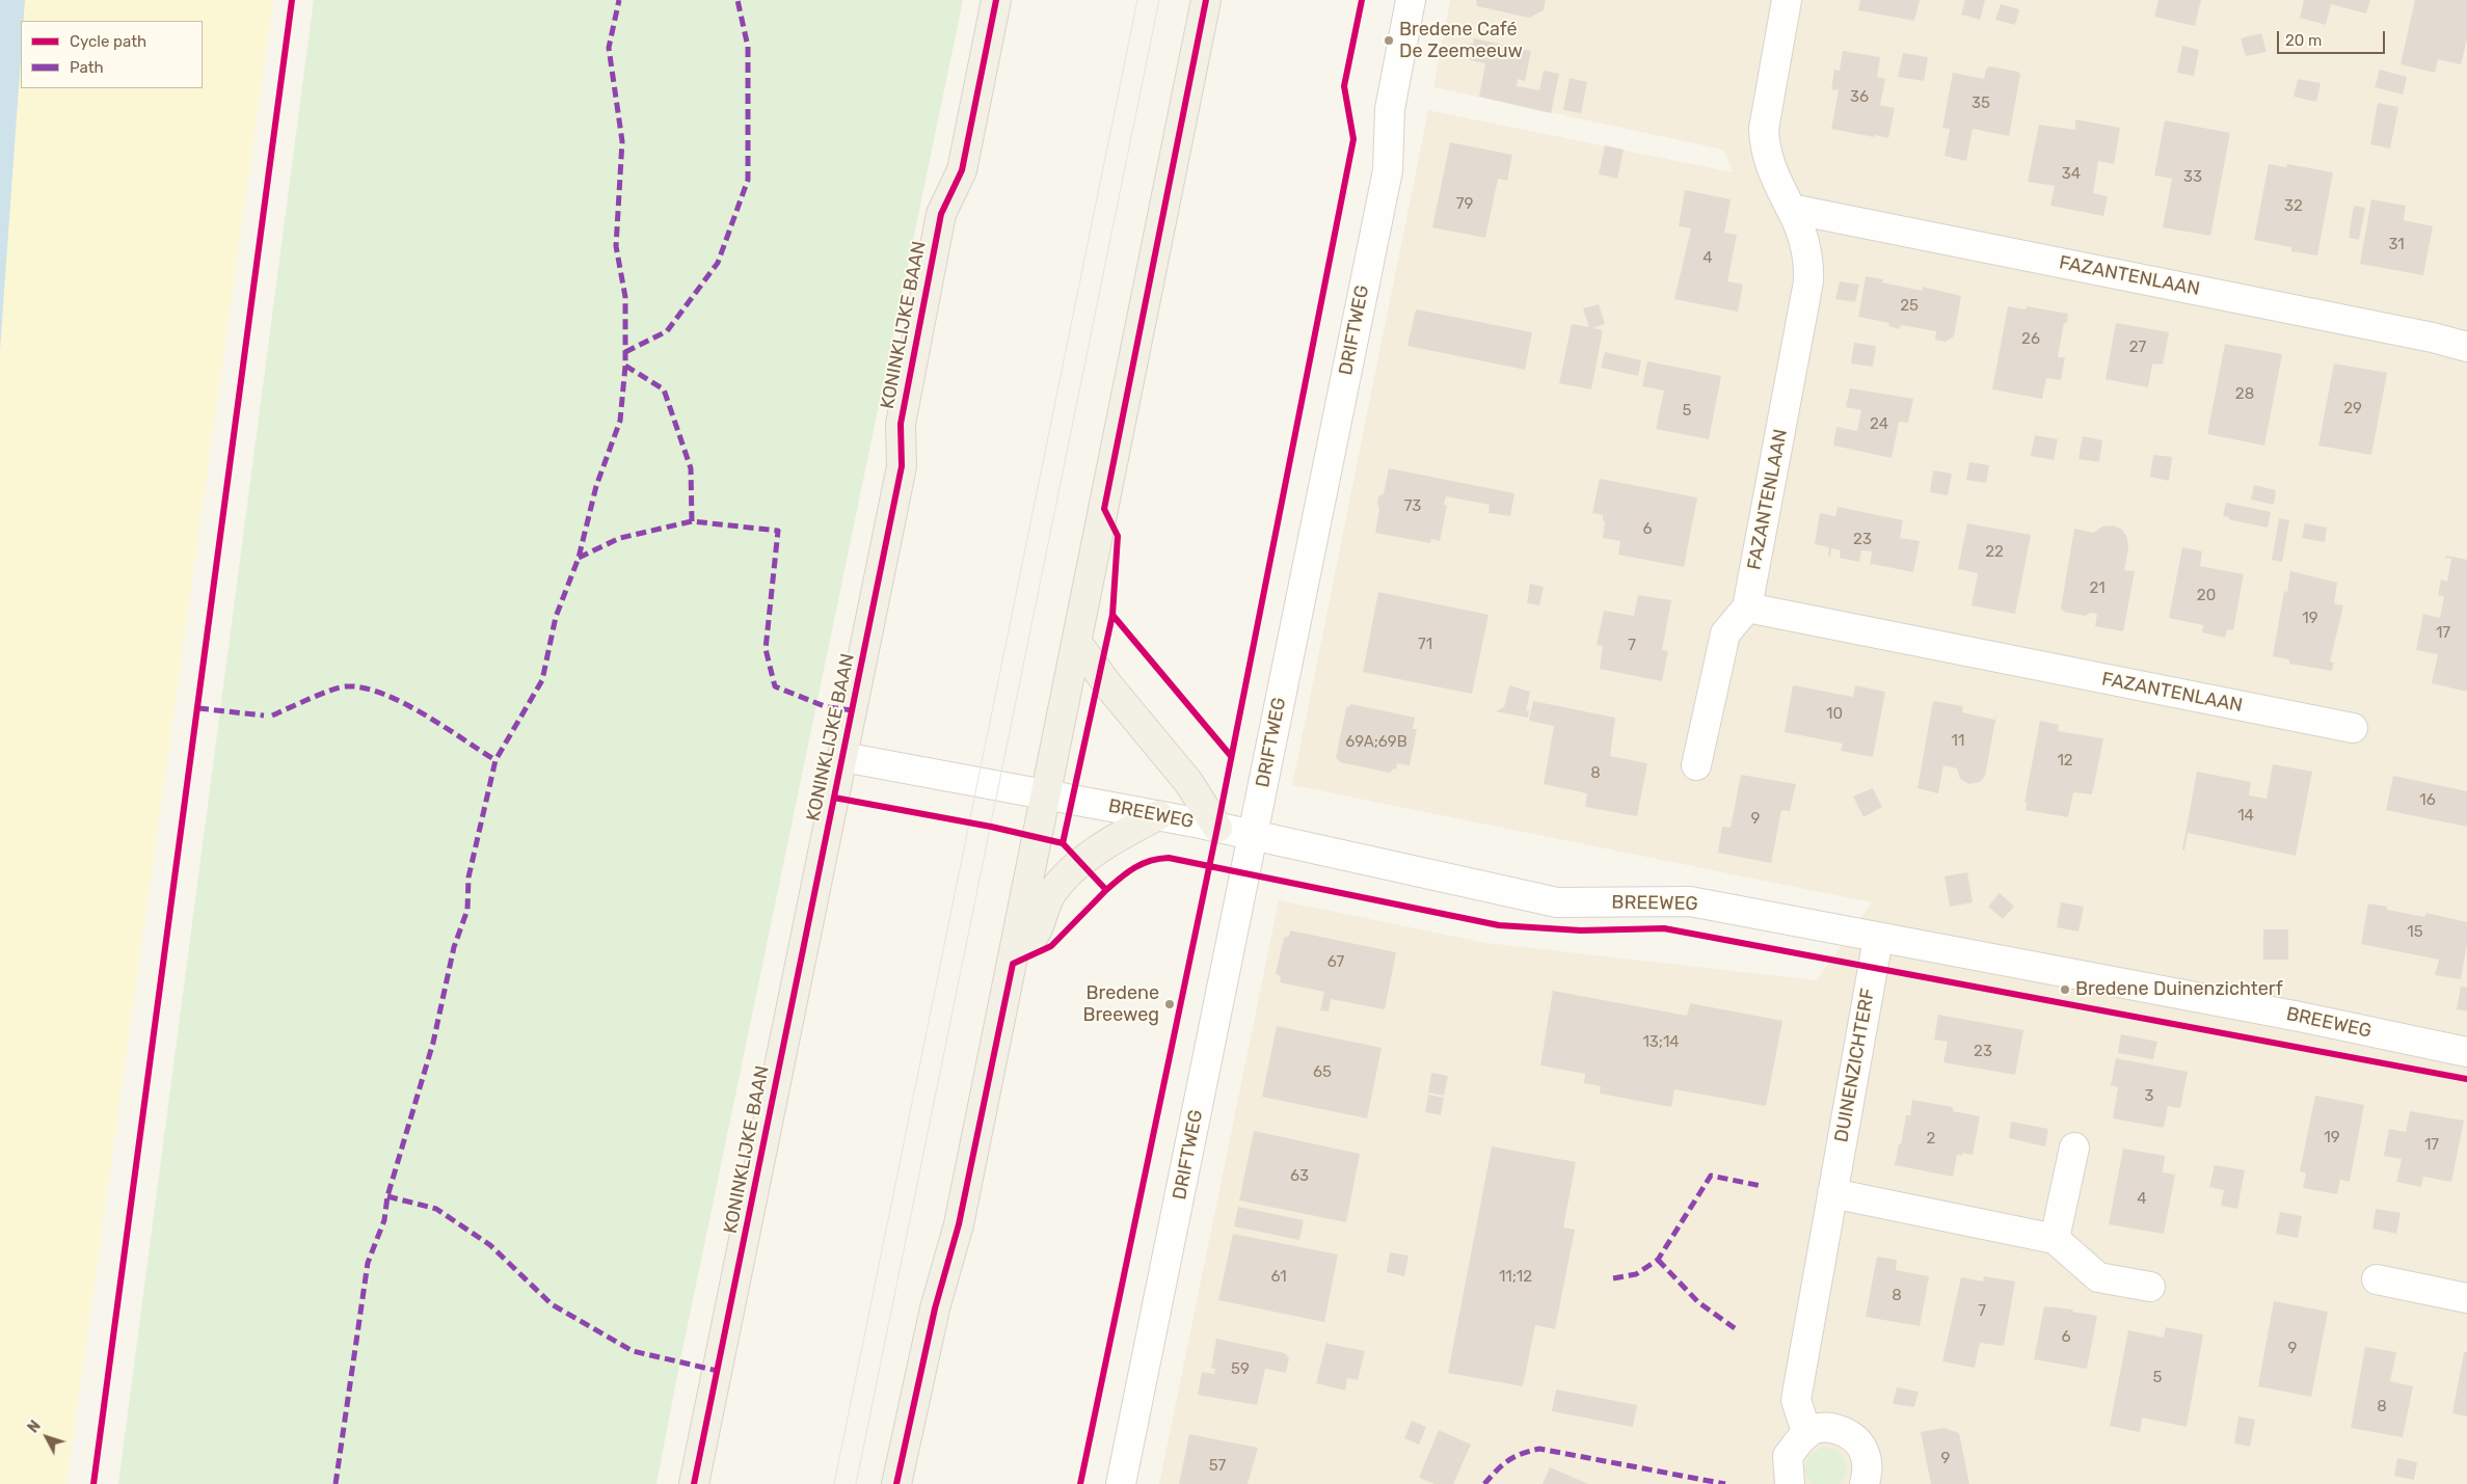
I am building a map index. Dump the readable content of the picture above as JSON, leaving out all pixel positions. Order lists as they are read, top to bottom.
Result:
{
  "streets": {
    "main road": ["KONINKLIJKE BAAN"],
    "street": [
      "FAZANTENLAAN",
      "DRIFTWEG",
      "BREEWEG",
      "DUINENZICHTERF"
    ]
  },
  "crossings": [
    ["KONINKLIJKE BAAN", "BREEWEG"],
    ["DRIFTWEG", "BREEWEG"],
    ["BREEWEG", "DUINENZICHTERF"]
  ],
  "places": ["Bredene Café De Zeemeeuw", "Bredene Duinenzichterf", "Bredene Breeweg"],
  "house_numbers": [
    "36",
    "35",
    "34",
    "33",
    "79",
    "32",
    "31",
    "4",
    "25",
    "26",
    "27",
    "28",
    "29",
    "5",
    "24",
    "73",
    "6",
    "23",
    "22",
    "21",
    "20",
    "19",
    "17",
    "71",
    "7",
    "10",
    "11",
    "69A;69B",
    "12",
    "8",
    "16",
    "14",
    "9",
    "15",
    "67",
    "13;14",
    "23",
    "65",
    "3",
    "19",
    "2",
    "17",
    "63",
    "4",
    "61",
    "11;12",
    "8",
    "7",
    "6",
    "9",
    "59",
    "5",
    "8",
    "9",
    "57"
  ],
  "legend": ["Cycle path", "Path"],
  "scale_bar": "20 m",
  "north": "top left"
}
